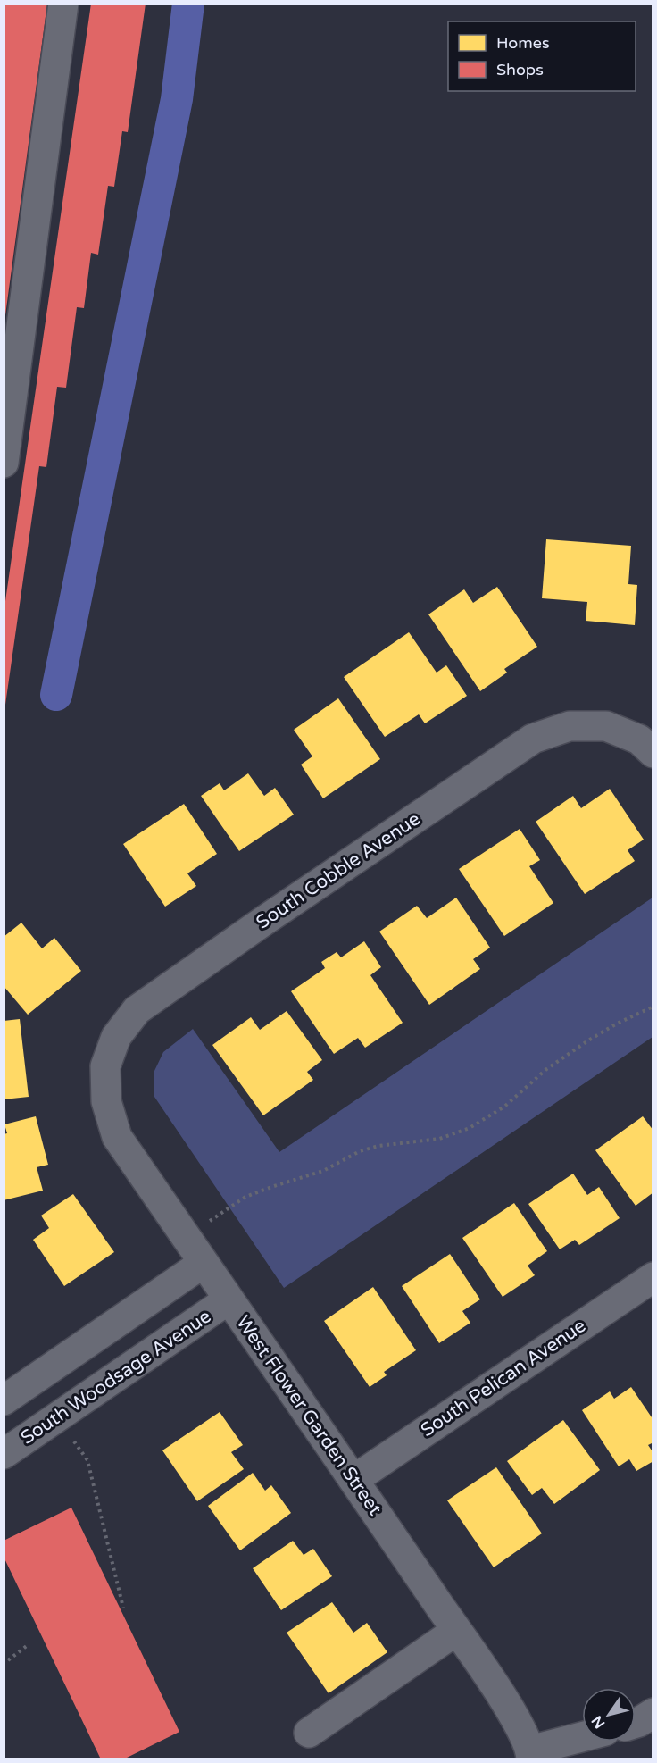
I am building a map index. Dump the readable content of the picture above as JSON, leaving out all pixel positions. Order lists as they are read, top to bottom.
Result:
{
  "streets": {
    "street": [
      "South Cobble Avenue",
      "South Woodsage Avenue",
      "South Pelican Avenue",
      "West Flower Garden Street"
    ]
  },
  "crossings": [
    ["South Cobble Avenue", "West Flower Garden Street"],
    ["South Woodsage Avenue", "West Flower Garden Street"],
    ["South Pelican Avenue", "West Flower Garden Street"]
  ],
  "legend": ["Homes", "Shops"],
  "north": "bottom left"
}
